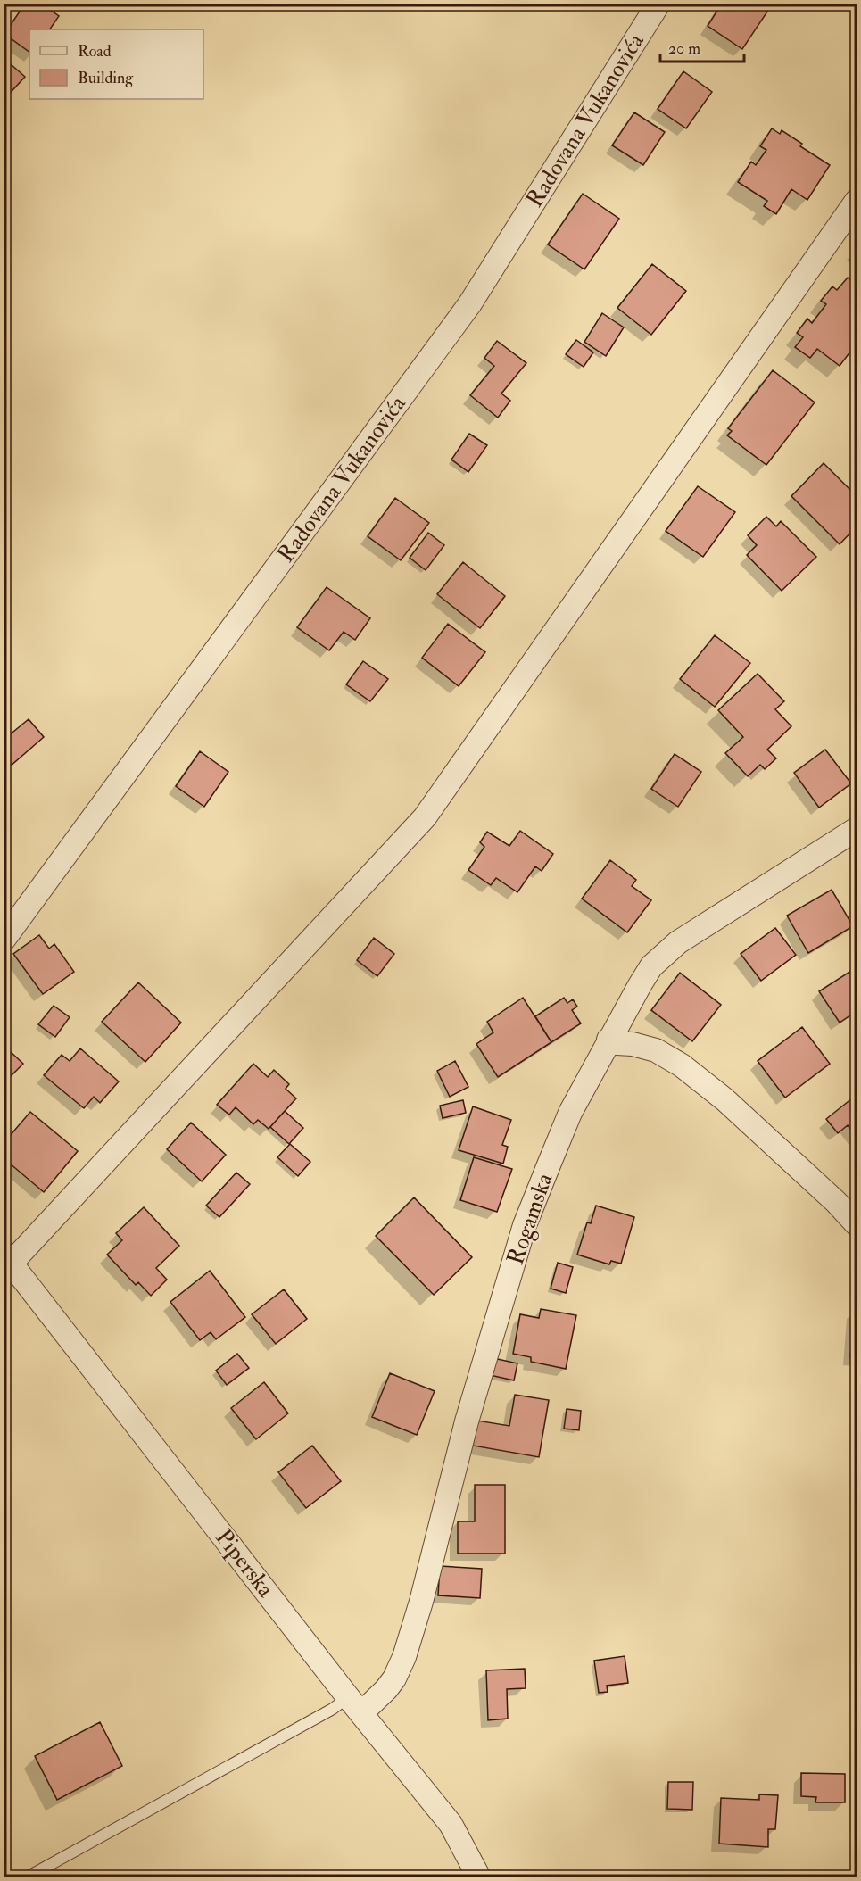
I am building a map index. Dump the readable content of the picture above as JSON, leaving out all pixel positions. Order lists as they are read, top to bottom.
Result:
{
  "streets": {
    "street": ["Radovana Vukanovića", "Rogamska", "Piperska"]
  },
  "crossings": [
    ["Rogamska", "Piperska"]
  ],
  "legend": ["Road", "Building"],
  "scale_bar": "20 m"
}
